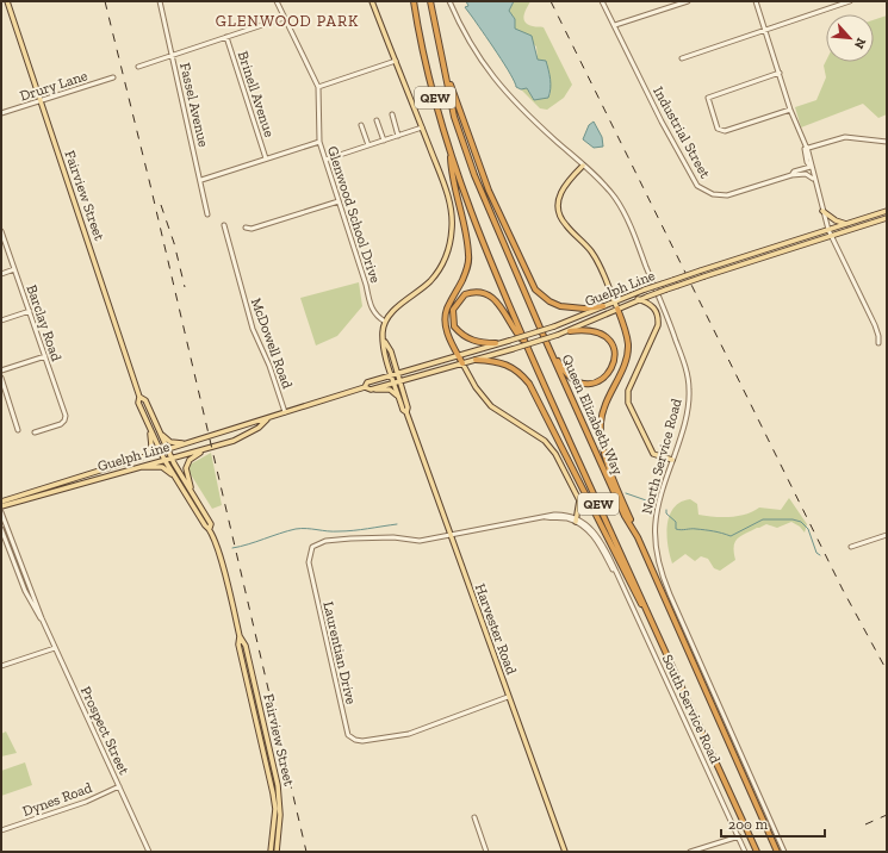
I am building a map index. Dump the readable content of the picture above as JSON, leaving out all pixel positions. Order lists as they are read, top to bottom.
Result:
{
  "streets": {
    "highway": ["QEW", "Queen Elizabeth Way"],
    "main road": ["Fairview Street", "Guelph Line", "Harvester Road"],
    "street": [
      "Drury Lane",
      "Brinell Avenue",
      "Fassel Avenue",
      "Industrial Street",
      "Glenwood School Drive",
      "Barclay Road",
      "McDowell Road",
      "North Service Road",
      "Laurentian Drive",
      "South Service Road",
      "Prospect Street",
      "Dynes Road"
    ]
  },
  "crossings": [
    ["Drury Lane", "Fairview Street"],
    ["Fairview Street", "Guelph Line"],
    ["Glenwood School Drive", "Harvester Road"],
    ["Guelph Line", "McDowell Road"],
    ["Guelph Line", "Harvester Road"],
    ["Harvester Road", "Laurentian Drive"],
    ["Prospect Street", "Dynes Road"]
  ],
  "districts": ["GLENWOOD PARK"],
  "scale_bar": "200 m",
  "north": "bottom right"
}
